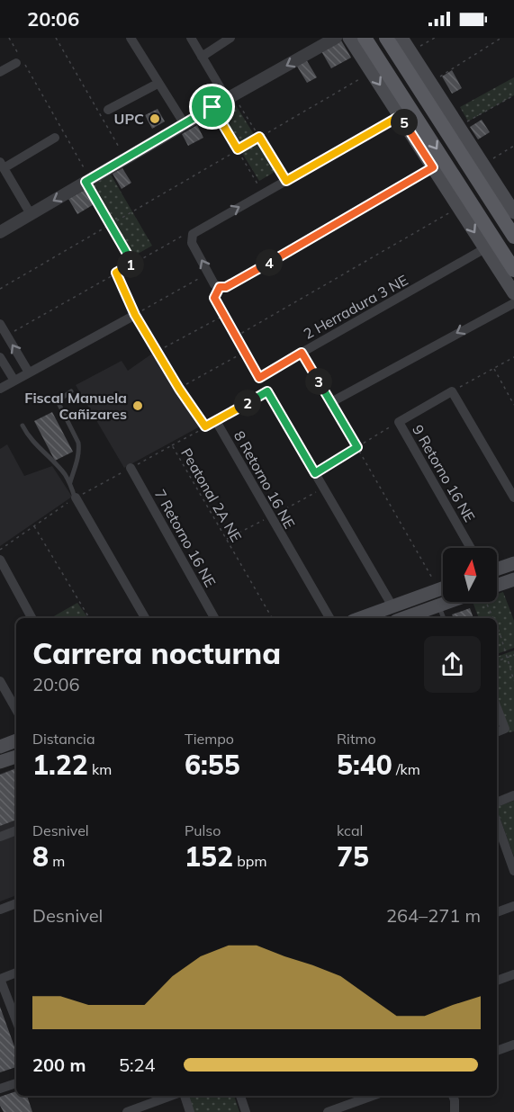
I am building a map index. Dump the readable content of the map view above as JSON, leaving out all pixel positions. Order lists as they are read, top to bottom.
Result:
{
  "streets": {
    "street": [
      "2 Herradura 3 NE",
      "9 Retorno 16 NE",
      "8 Retorno 16 NE",
      "7 Retorno 16 NE"
    ],
    "path": ["Peatonal 2A NE"]
  },
  "crossings": [
    ["Peatonal 2A NE", "7 Retorno 16 NE"]
  ],
  "places": ["UPC", "Fiscal Manuela Cañizares"],
  "north": "top",
  "page": {
    "status": "20:06",
    "pins": [
      "5",
      "4",
      "1",
      "3",
      "2"
    ],
    "heading": ["Carrera nocturna", "20:06"],
    "stats": [
      ["Distancia", "1.22 km"],
      ["Tiempo", "6:55"],
      ["Ritmo", "5:40 /km"],
      ["Desnivel", "8 m"],
      ["Pulso", "152 bpm"],
      ["kcal", "75"]
    ],
    "chart": ["Desnivel", "264–271 m"],
    "list": [
      {
        "name": "200 m",
        "note": "5:24"
      }
    ]
  }
}
